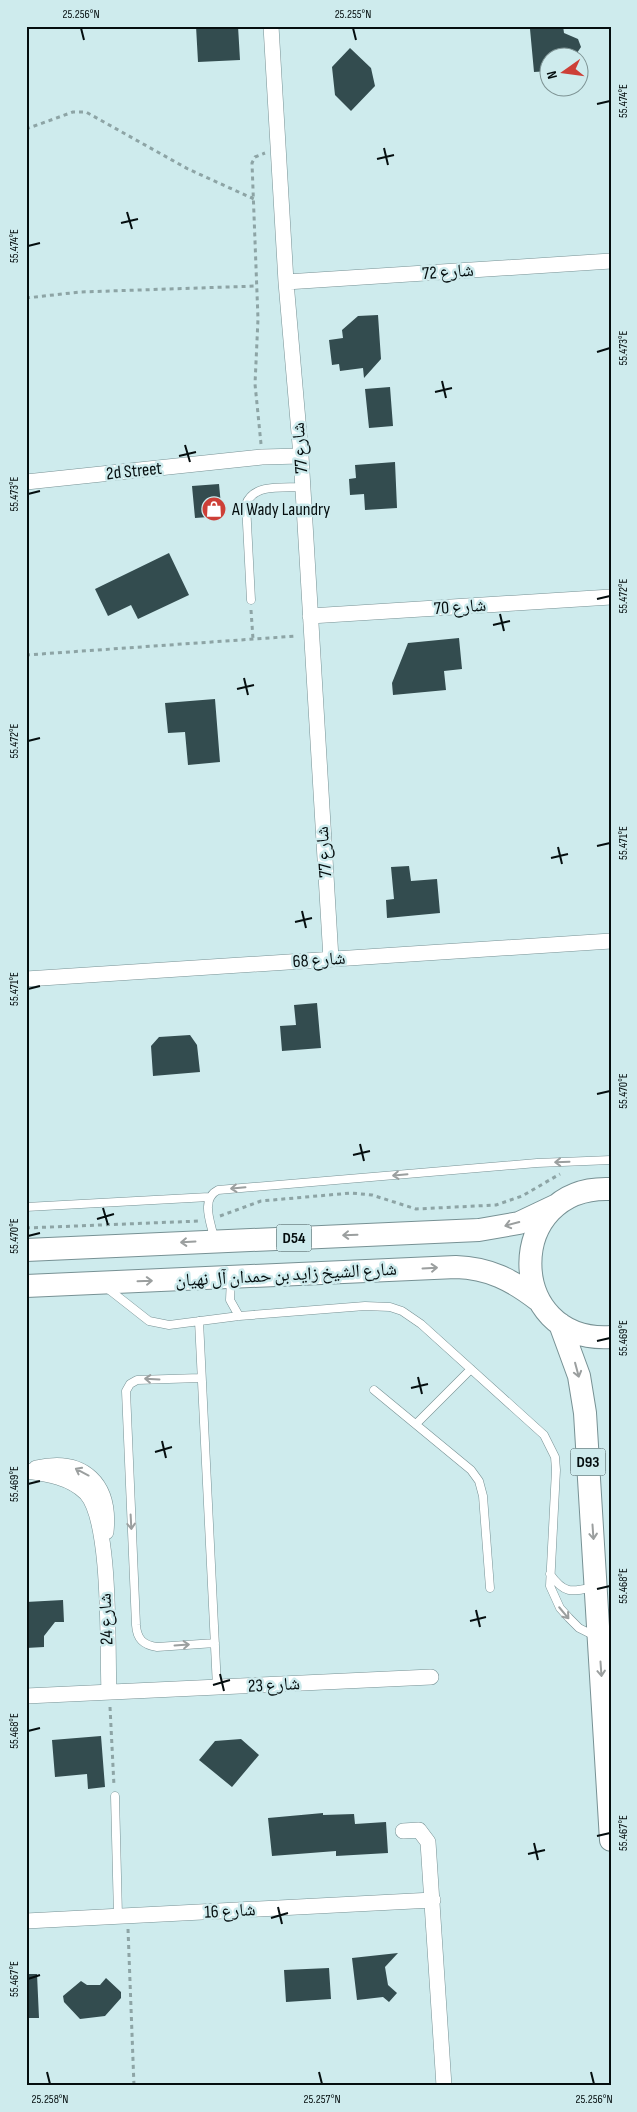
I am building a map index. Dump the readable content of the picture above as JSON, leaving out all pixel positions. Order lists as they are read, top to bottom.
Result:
{
  "streets": {
    "main road": ["D54", "شارع الشيخ زايد بن حمدان آل نهيان", "D93"],
    "street": [
      "شارع 72",
      "شارع 77",
      "2d Street",
      "شارع 70",
      "شارع 68",
      "شارع 24",
      "شارع 23",
      "شارع 16"
    ]
  },
  "crossings": [
    ["شارع 72", "شارع 77"],
    ["شارع 77", "2d Street"],
    ["شارع 77", "شارع 70"],
    ["شارع 77", "شارع 68"],
    ["شارع 24", "شارع 23"]
  ],
  "places": {
    "shop": ["Al Wady Laundry"]
  },
  "north": "left",
  "coordinates": [
    "25.256°N",
    "25.255°N",
    "55.474°E",
    "55.473°E",
    "55.472°E",
    "55.471°E",
    "55.470°E",
    "55.469°E",
    "55.468°E",
    "55.467°E",
    "25.258°N",
    "25.257°N"
  ]
}
